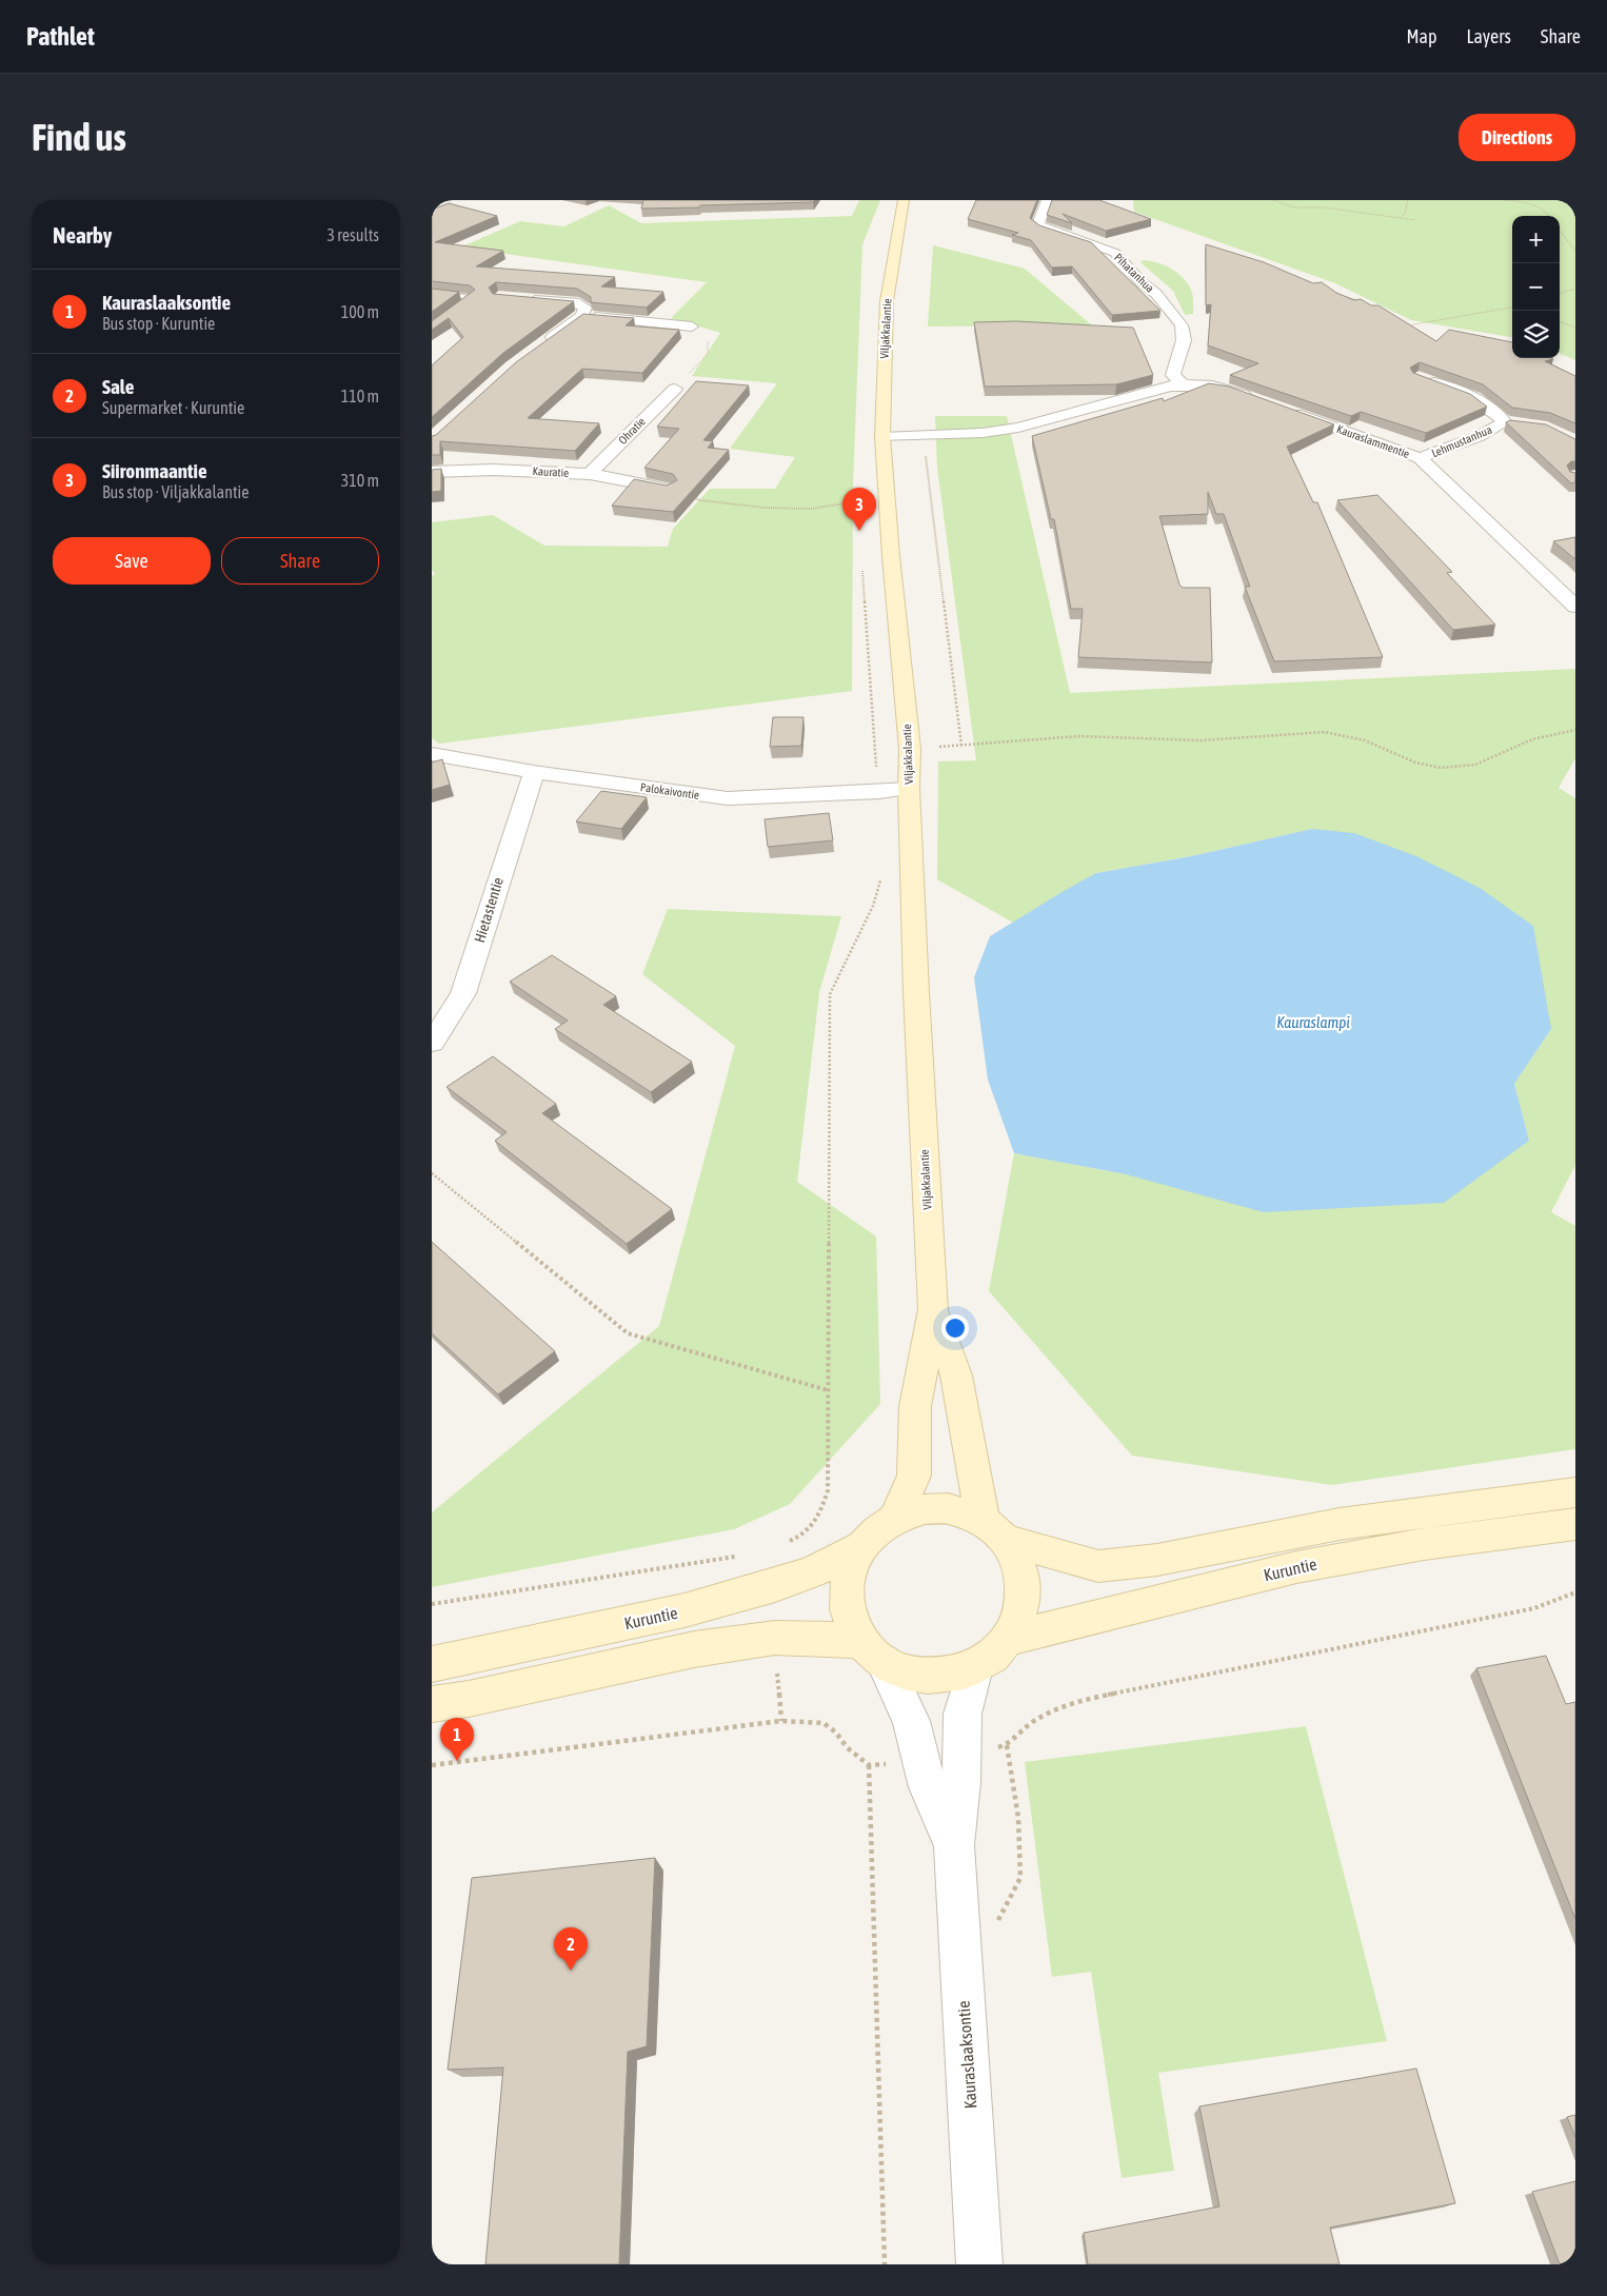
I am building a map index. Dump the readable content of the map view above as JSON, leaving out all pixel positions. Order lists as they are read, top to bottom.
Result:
{
  "streets": {
    "main road": ["Viljakkalantie", "Kuruntie"],
    "street": [
      "Pihatanhua",
      "Ohratie",
      "Kauraslammentie",
      "Lehmustanhua",
      "Kauratie",
      "Palokaivontie",
      "Hietastentie",
      "Kauraslaaksontie"
    ]
  },
  "crossings": [
    ["Viljakkalantie", "Palokaivontie"],
    ["Viljakkalantie", "Kuruntie"],
    ["Viljakkalantie", "Kauraslaaksontie"],
    ["Ohratie", "Kauratie"],
    ["Kauraslammentie", "Lehmustanhua"],
    ["Palokaivontie", "Hietastentie"],
    ["Kuruntie", "Kauraslaaksontie"]
  ],
  "water": ["Kauraslampi"],
  "page": {
    "header": "Pathlet",
    "nav": ["Map", "Layers", "Share"],
    "buttons": [
      "Directions",
      ["Save", "Share"]
    ],
    "title": "Find us",
    "heading": ["Nearby", "3 results"],
    "map_buttons": ["+", "−"],
    "list": [
      {
        "mark": "1",
        "name": "Kauraslaaksontie",
        "note": "Bus stop · Kuruntie",
        "value": "100 m"
      },
      {
        "mark": "2",
        "name": "Sale",
        "note": "Supermarket · Kuruntie",
        "value": "110 m"
      },
      {
        "mark": "3",
        "name": "Siironmaantie",
        "note": "Bus stop · Viljakkalantie",
        "value": "310 m"
      }
    ],
    "pins": ["3", "1", "2"]
  }
}
